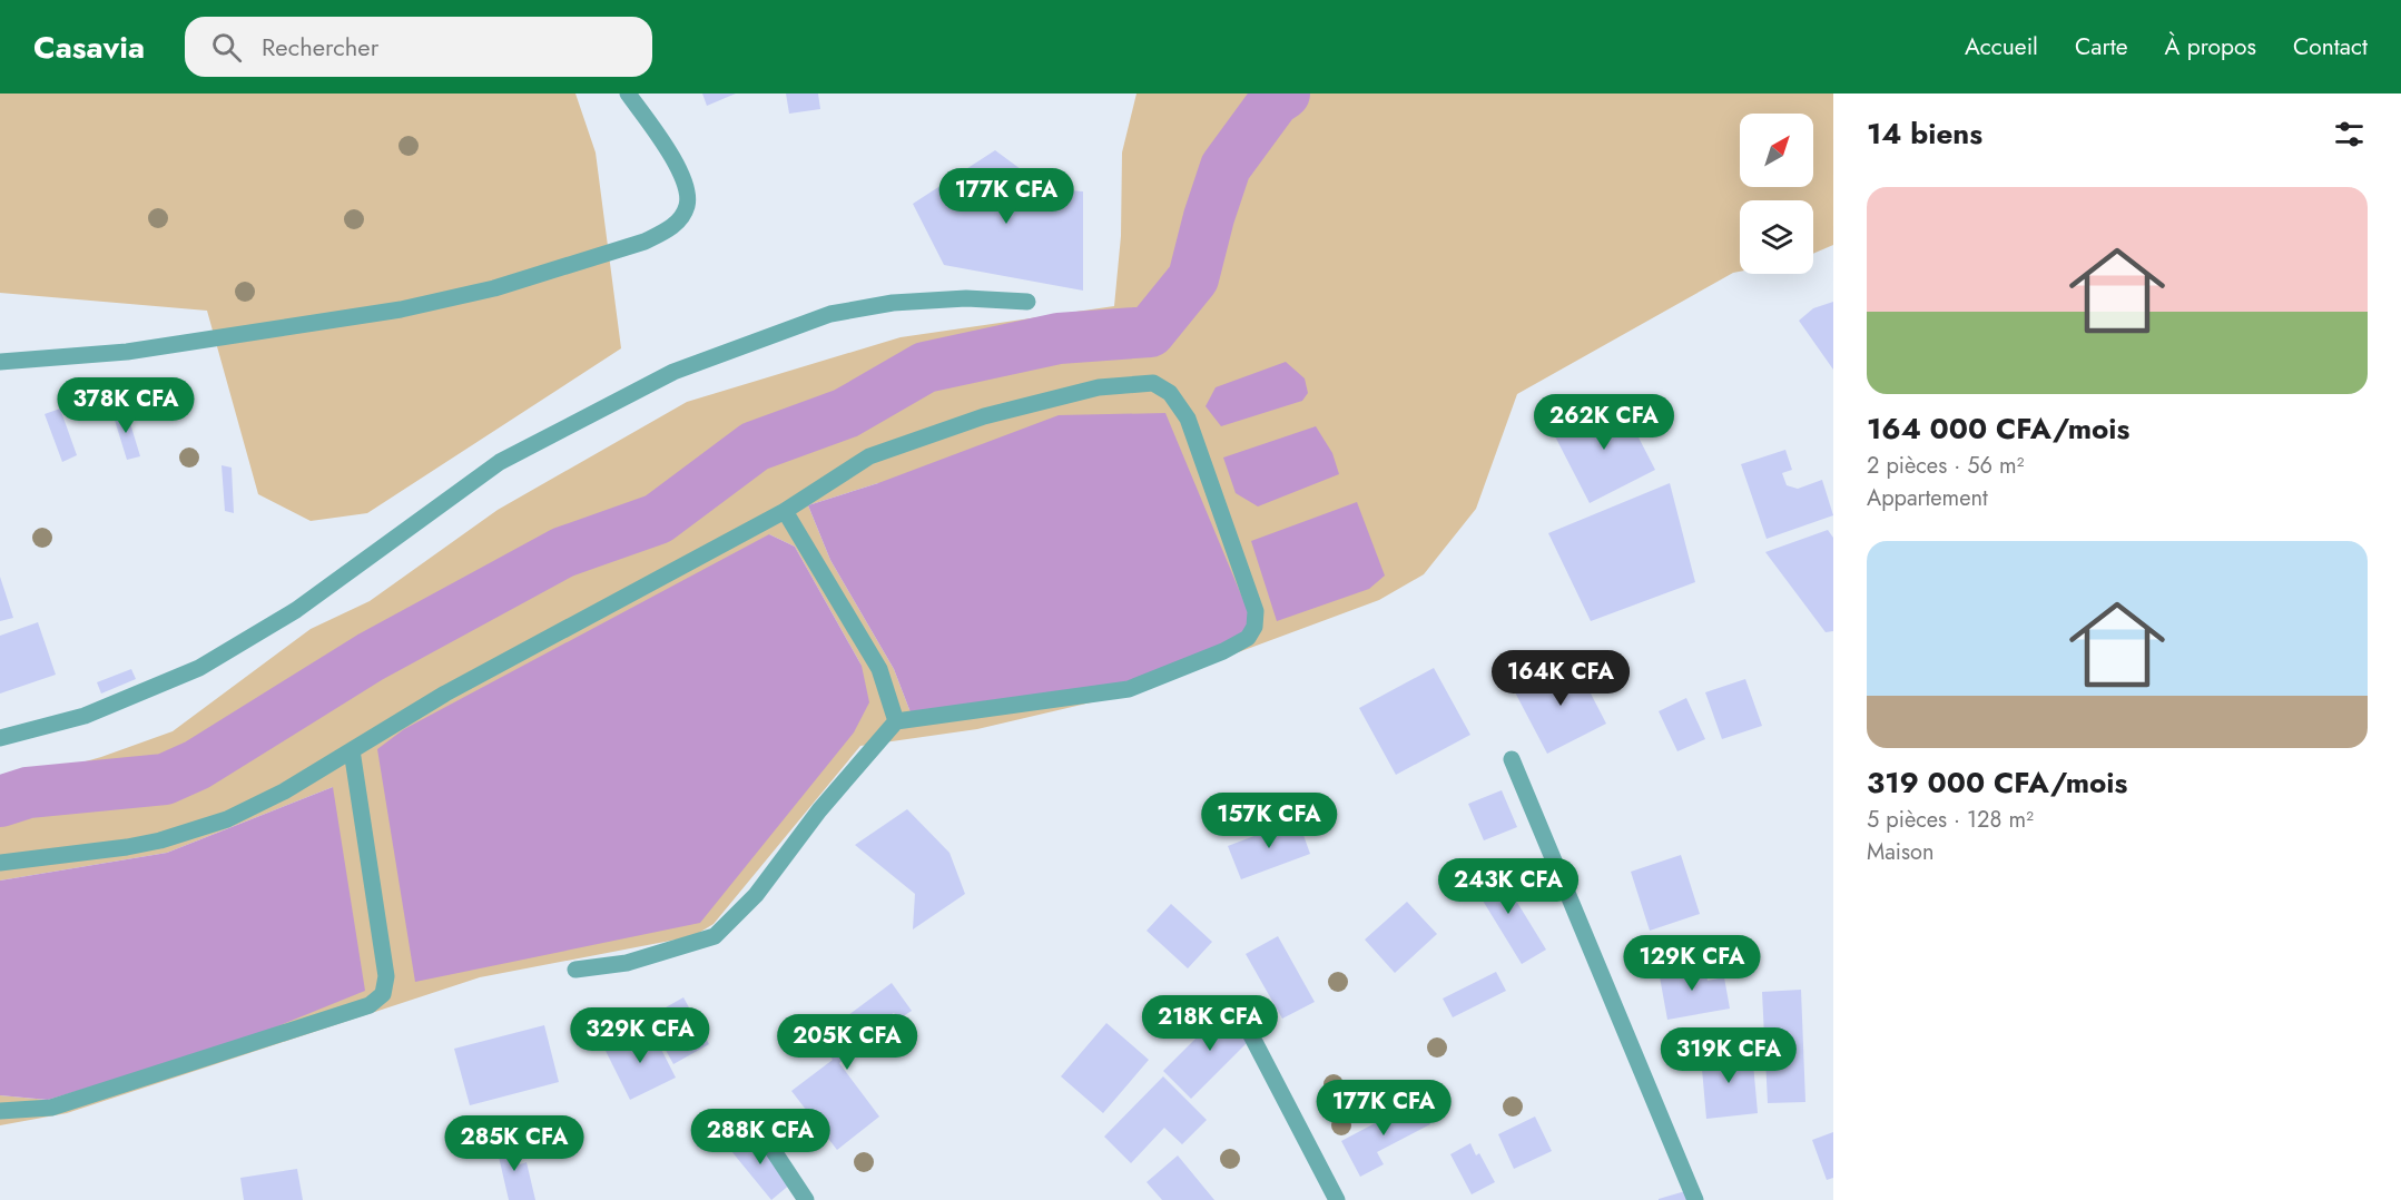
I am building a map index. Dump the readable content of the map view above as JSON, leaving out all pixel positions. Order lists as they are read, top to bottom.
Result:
{
  "north": "top right",
  "page": {
    "header": "Casavia",
    "search": "Rechercher",
    "nav": [
      "Accueil",
      "Carte",
      "À propos",
      "Contact"
    ],
    "heading": "14 biens",
    "price": [
      "177K CFA",
      "378K CFA",
      "262K CFA",
      "164K CFA",
      "157K CFA",
      "243K CFA",
      "129K CFA",
      "218K CFA",
      "329K CFA",
      "205K CFA",
      "319K CFA",
      "177K CFA",
      "288K CFA",
      "285K CFA"
    ],
    "list": [
      {
        "name": "164 000 CFA/mois",
        "note": "2 pièces · 56 m² · Appartement"
      },
      {
        "name": "319 000 CFA/mois",
        "note": "5 pièces · 128 m² · Maison"
      }
    ]
  }
}
